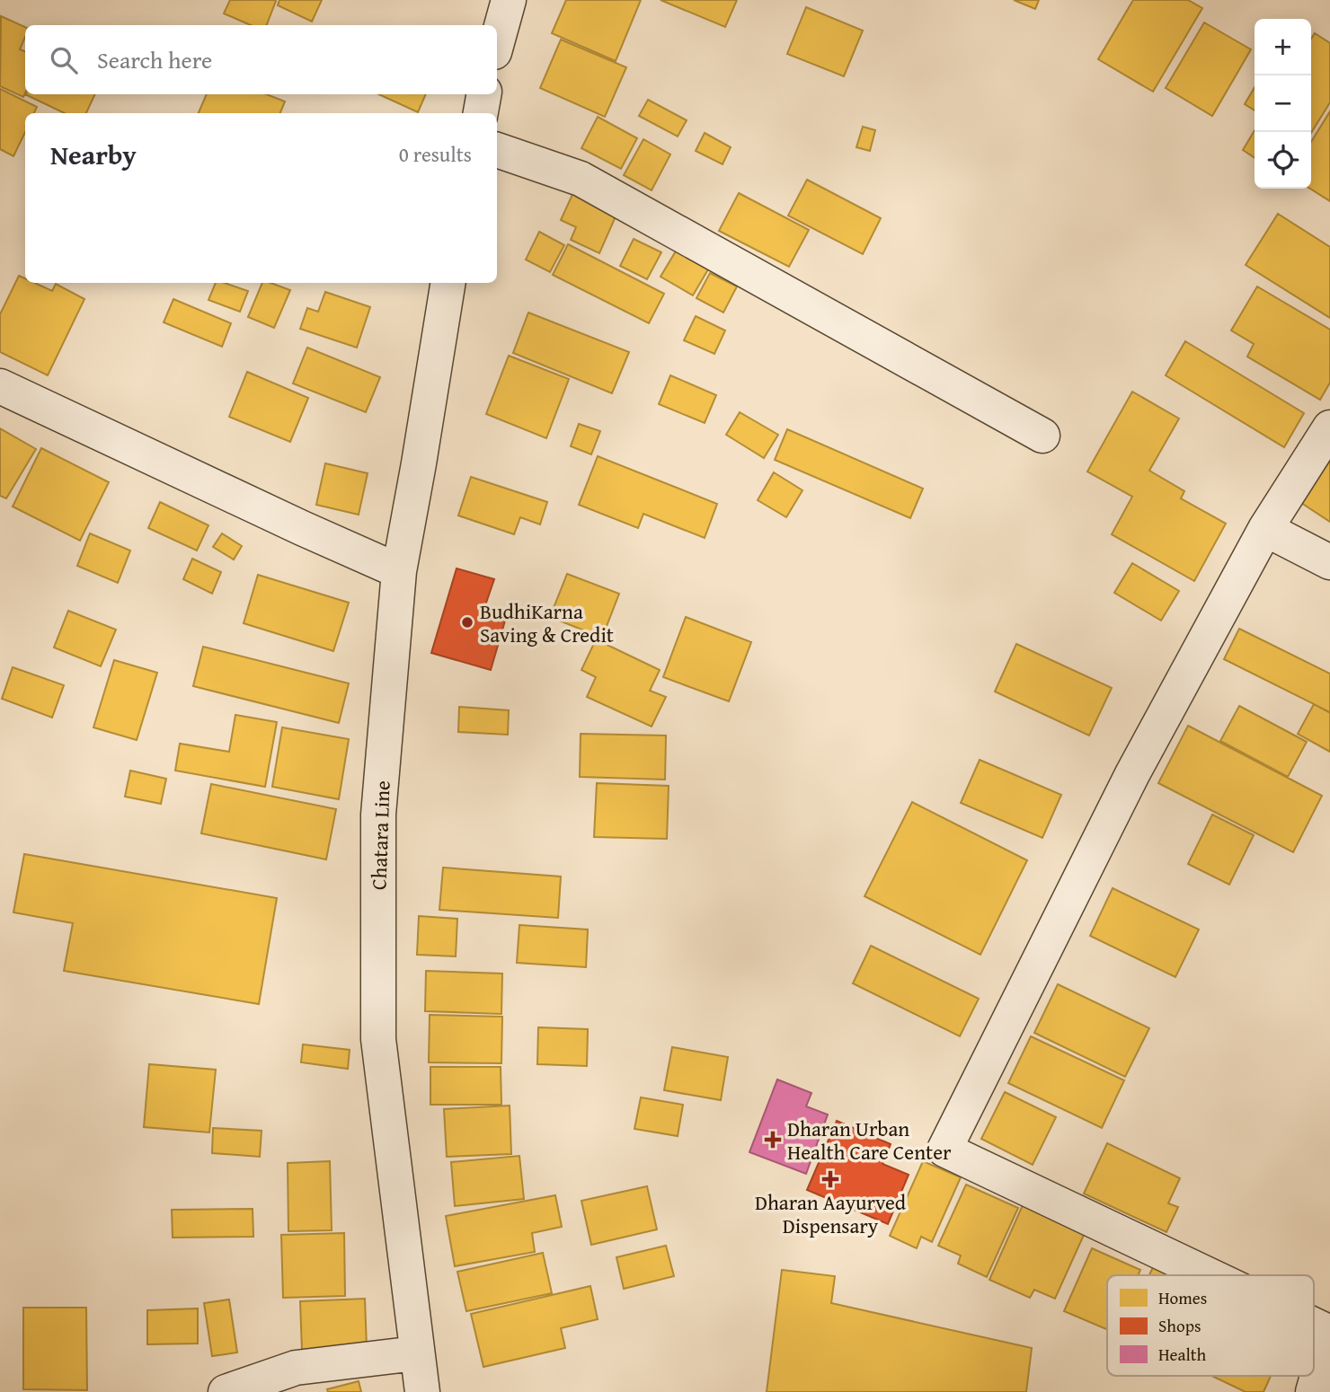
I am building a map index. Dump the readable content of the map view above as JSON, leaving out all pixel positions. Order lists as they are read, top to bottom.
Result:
{
  "streets": {
    "street": ["Chatara Line"]
  },
  "places": {
    "other": ["BudhiKarna Saving & Credit"],
    "health": ["Dharan Urban Health Care Center", "Dharan Aayurved Dispensary"]
  },
  "legend": ["Homes", "Shops", "Health"],
  "page": {
    "map_buttons": ["+", "−"],
    "search": "Search here",
    "heading": ["Nearby", "0 results"]
  }
}
